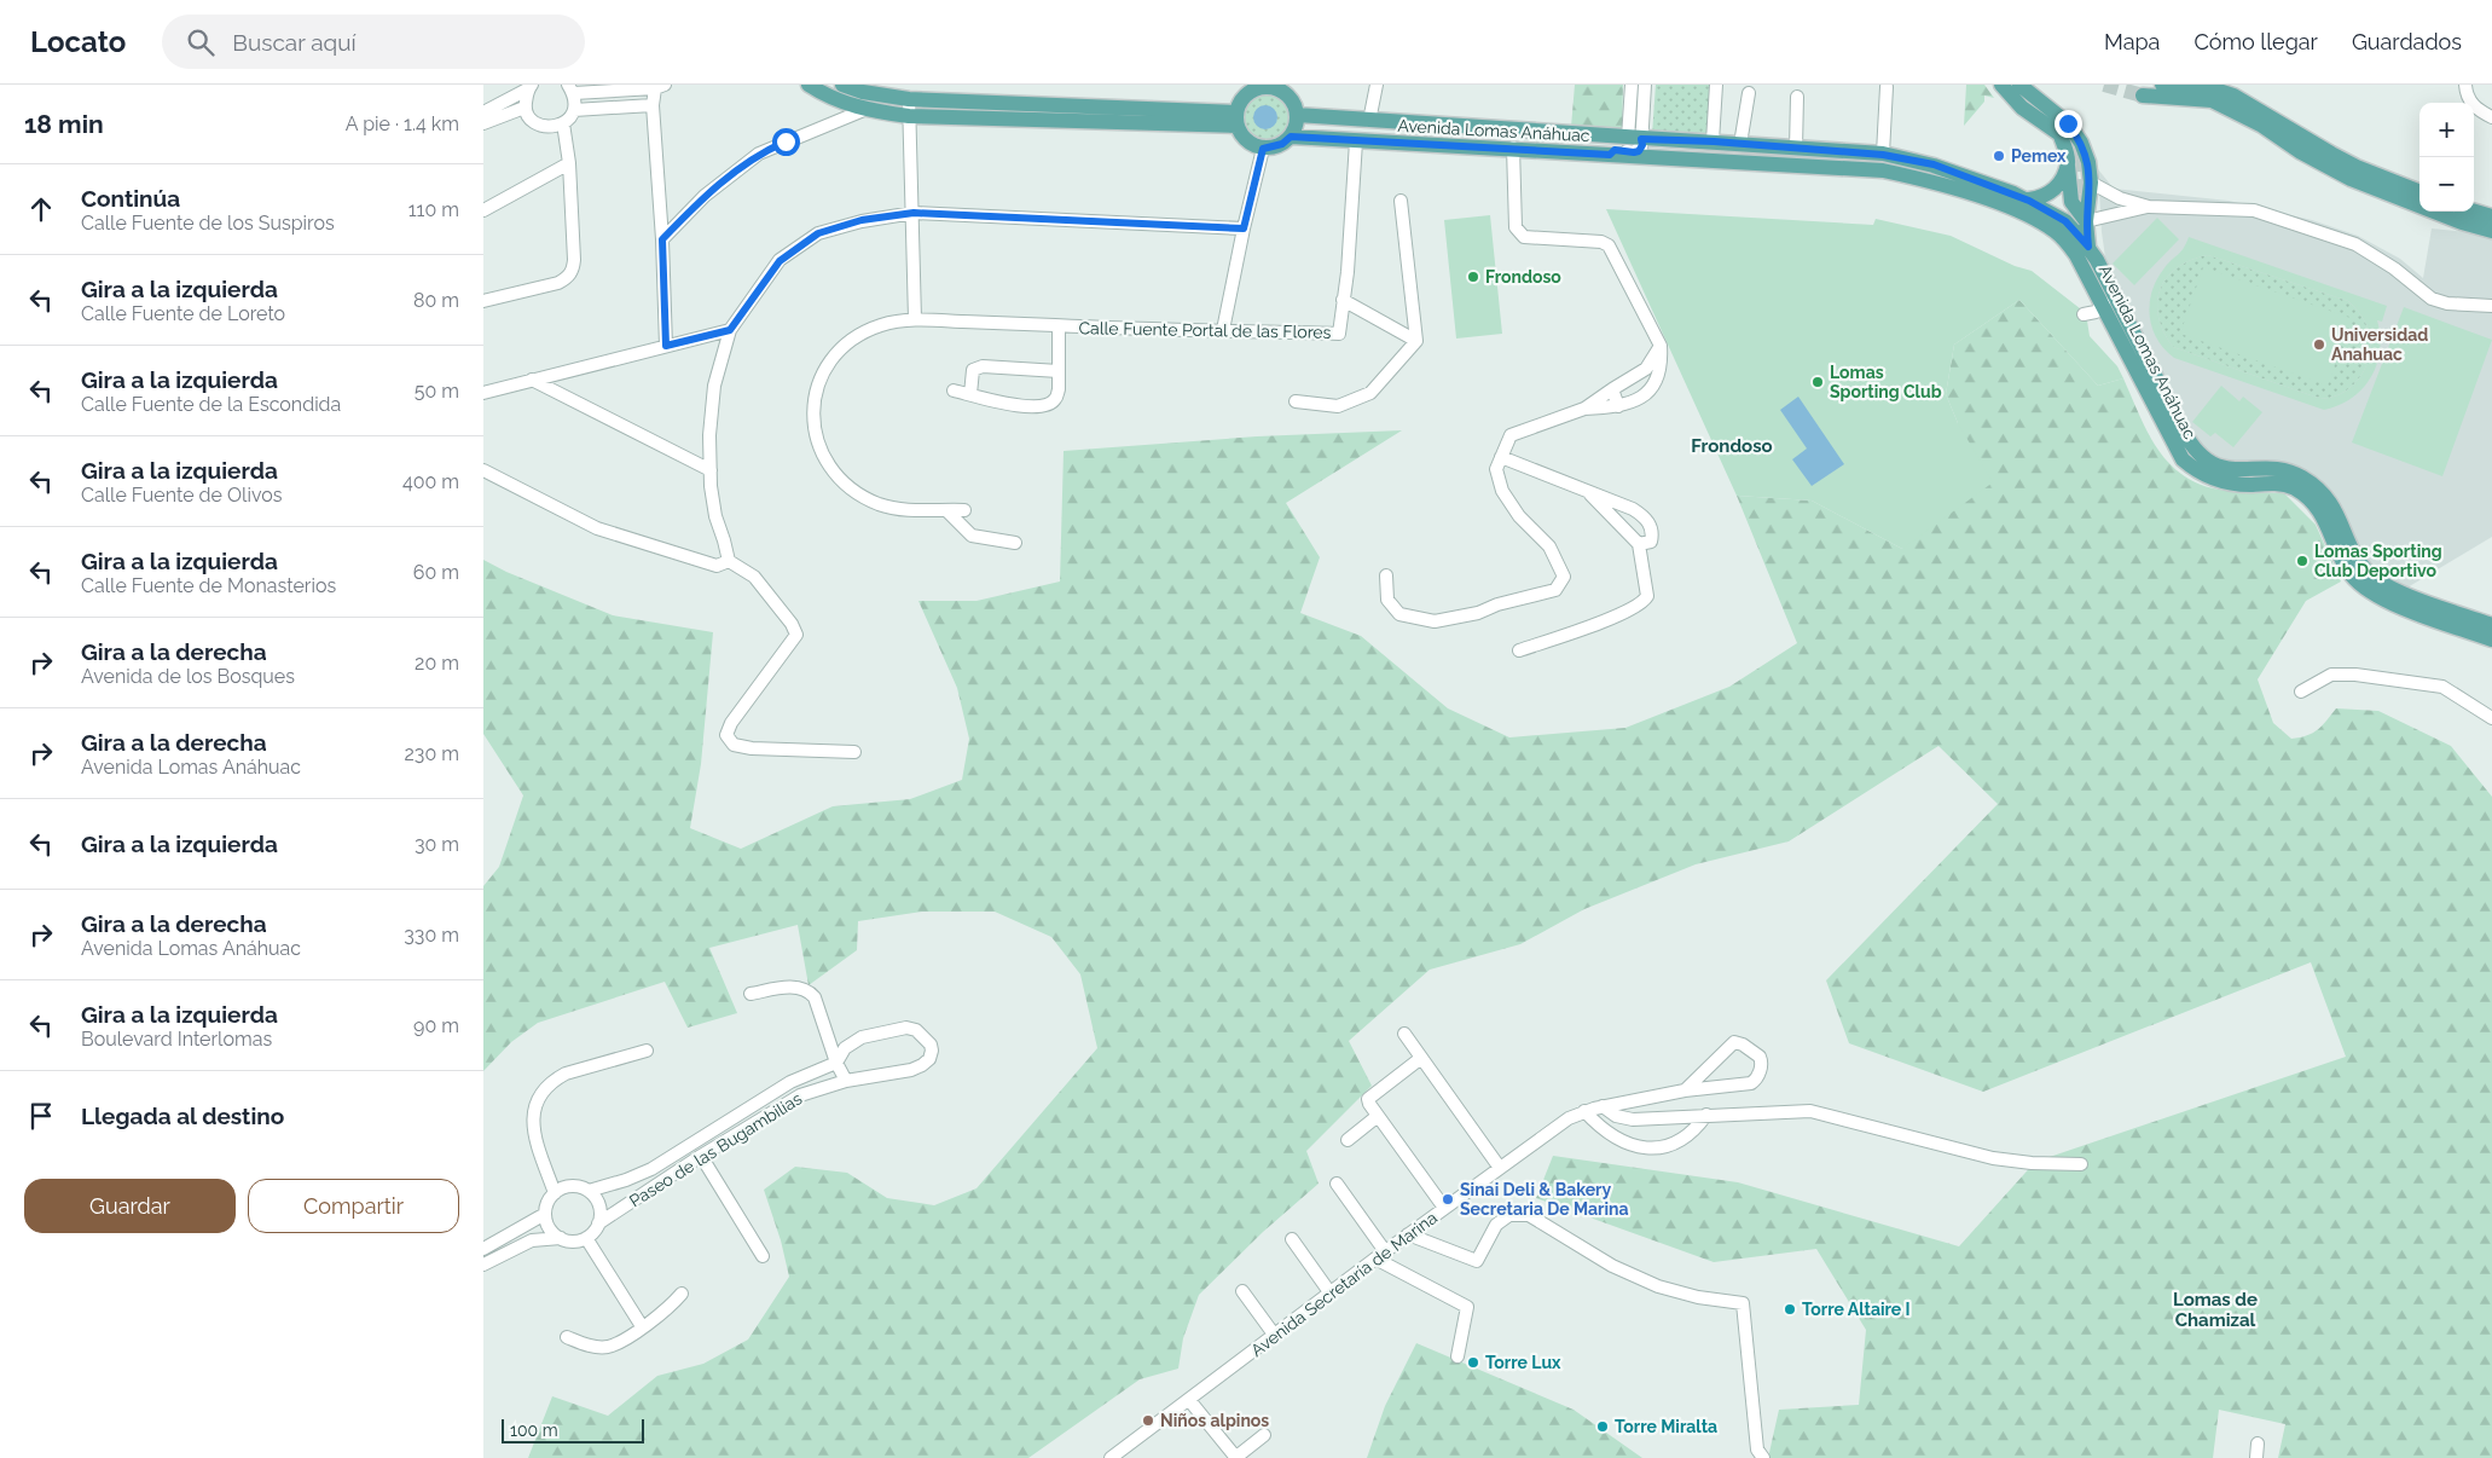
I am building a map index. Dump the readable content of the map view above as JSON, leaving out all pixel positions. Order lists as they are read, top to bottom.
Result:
{
  "streets": {
    "main road": ["Avenida Lomas Anáhuac"],
    "street": ["Calle Fuente Portal de las Flores", "Paseo de las Bugambilias", "Avenida Secretaría de Marina"]
  },
  "crossings": [
    ["Avenida Lomas Anáhuac", "Calle Fuente Portal de las Flores"]
  ],
  "districts": ["Frondoso", "Lomas de Chamizal"],
  "places": [
    "Pemex",
    "Frondoso",
    "Universidad Anahuac",
    "Lomas Sporting Club",
    "Lomas Sporting Club Deportivo",
    "Sinai Deli & Bakery Secretaria De Marina",
    "Torre Altaire I",
    "Torre Lux",
    "Niños alpinos",
    "Torre Miralta"
  ],
  "scale_bar": "100 m",
  "page": {
    "header": "Locato",
    "search": "Buscar aquí",
    "nav": ["Mapa", "Cómo llegar", "Guardados"],
    "heading": ["18 min", "A pie · 1.4 km"],
    "map_buttons": ["+", "−"],
    "list": [
      ["Continúa", "Calle Fuente de los Suspiros", "110 m"],
      ["Gira a la izquierda", "Calle Fuente de Loreto", "80 m"],
      ["Gira a la izquierda", "Calle Fuente de la Escondida", "50 m"],
      ["Gira a la izquierda", "Calle Fuente de Olivos", "400 m"],
      ["Gira a la izquierda", "Calle Fuente de Monasterios", "60 m"],
      ["Gira a la derecha", "Avenida de los Bosques", "20 m"],
      ["Gira a la derecha", "Avenida Lomas Anáhuac", "230 m"],
      ["Gira a la izquierda", "30 m"],
      ["Gira a la derecha", "Avenida Lomas Anáhuac", "330 m"],
      ["Gira a la izquierda", "Boulevard Interlomas", "90 m"],
      "Llegada al destino"
    ],
    "buttons": ["Guardar", "Compartir"],
    "scale": "100 m"
  }
}
